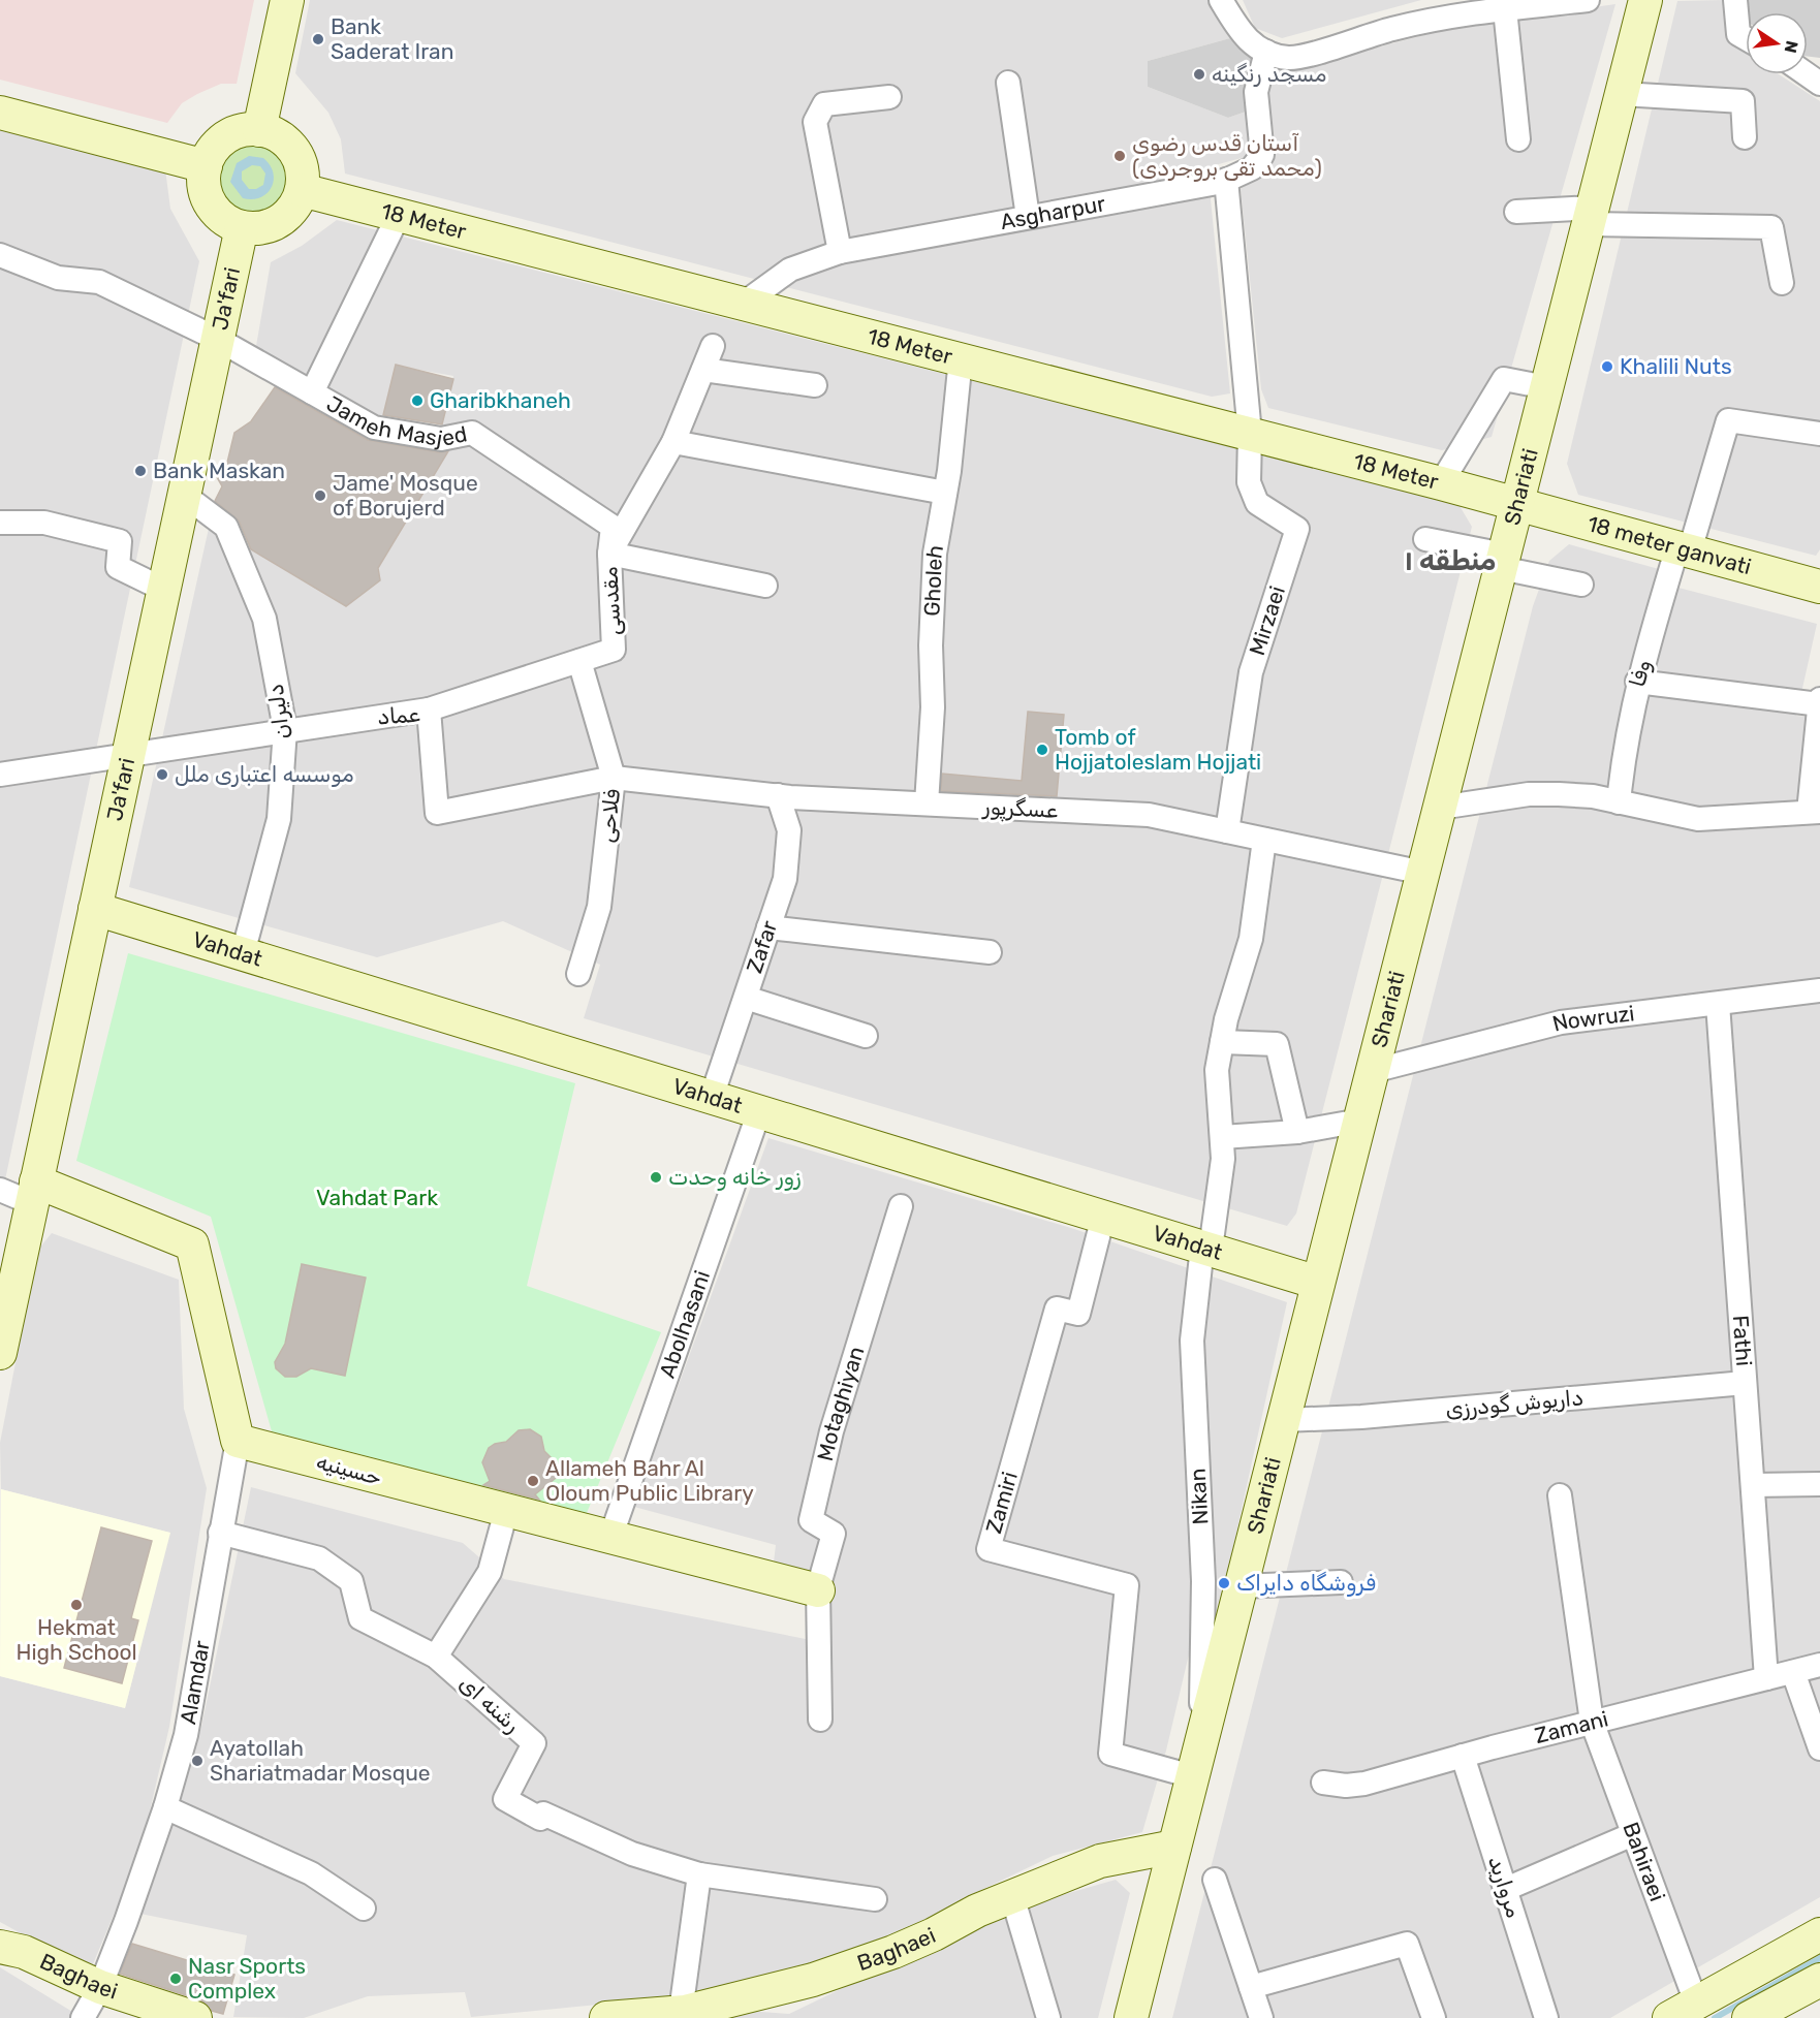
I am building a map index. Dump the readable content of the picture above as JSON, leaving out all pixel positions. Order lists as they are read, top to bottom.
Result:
{
  "streets": {
    "street": [
      "Asgharpur",
      "18 Meter",
      "Ja'fari",
      "Jameh Masjed",
      "Shariati",
      "18 meter ganvati",
      "Gholeh",
      "مقدسی",
      "Mirzaei",
      "وفا",
      "دلیران",
      "عماد",
      "عسگرپور",
      "فلاحی",
      "Zafar",
      "Vahdat",
      "Nowruzi",
      "Abolhasani",
      "Fathi",
      "Motaghiyan",
      "داریوش گودرزی",
      "حسینیه",
      "Nikan",
      "Zamiri",
      "Alamdar",
      "رشنه ای",
      "Zamani",
      "Bahiraei",
      "مروارید",
      "Baghaei"
    ]
  },
  "crossings": [
    ["Asgharpur", "18 Meter"],
    ["18 Meter", "Ja'fari"],
    ["18 Meter", "Shariati"],
    ["18 Meter", "18 meter ganvati"],
    ["18 Meter", "Gholeh"],
    ["18 Meter", "Mirzaei"],
    ["Ja'fari", "Jameh Masjed"],
    ["Ja'fari", "دلیران"],
    ["Ja'fari", "عماد"],
    ["Ja'fari", "Vahdat"],
    ["Jameh Masjed", "مقدسی"],
    ["Shariati", "18 meter ganvati"],
    ["Shariati", "عسگرپور"],
    ["Shariati", "Vahdat"],
    ["Shariati", "Nowruzi"],
    ["Shariati", "داریوش گودرزی"],
    ["Shariati", "Nikan"],
    ["Shariati", "Zamiri"],
    ["Shariati", "Baghaei"],
    ["18 meter ganvati", "وفا"],
    ["Gholeh", "عسگرپور"],
    ["مقدسی", "عماد"],
    ["مقدسی", "فلاحی"],
    ["Mirzaei", "عسگرپور"],
    ["دلیران", "عماد"],
    ["دلیران", "Vahdat"],
    ["عماد", "عسگرپور"],
    ["عماد", "فلاحی"],
    ["عسگرپور", "فلاحی"],
    ["عسگرپور", "Zafar"],
    ["عسگرپور", "Nikan"],
    ["Zafar", "Vahdat"],
    ["Vahdat", "Abolhasani"],
    ["Vahdat", "Nikan"],
    ["Vahdat", "Zamiri"],
    ["Nowruzi", "Fathi"],
    ["Abolhasani", "حسینیه"],
    ["Fathi", "داریوش گودرزی"],
    ["Fathi", "Zamani"],
    ["Motaghiyan", "حسینیه"],
    ["حسینیه", "Alamdar"],
    ["Nikan", "Zamiri"],
    ["Alamdar", "رشنه ای"],
    ["Alamdar", "Baghaei"],
    ["Zamani", "Bahiraei"],
    ["Zamani", "مروارید"]
  ],
  "districts": ["منطقه ۱"],
  "parks": ["Vahdat Park"],
  "places": [
    "Bank Saderat Iran",
    "مسجد رنگینه",
    "آستان قدس رضوی (محمد تقی بروجردی)",
    "Khalili Nuts",
    "Gharibkhaneh",
    "Bank Maskan",
    "Jame' Mosque of Borujerd",
    "Tomb of Hojjatoleslam Hojjati",
    "موسسه اعتباری ملل",
    "زور خانه وحدت",
    "Allameh Bahr Al Oloum Public Library",
    "فروشگاه دایراک",
    "Hekmat High School",
    "Ayatollah Shariatmadar Mosque",
    "Nasr Sports Complex"
  ],
  "north": "right"
}
